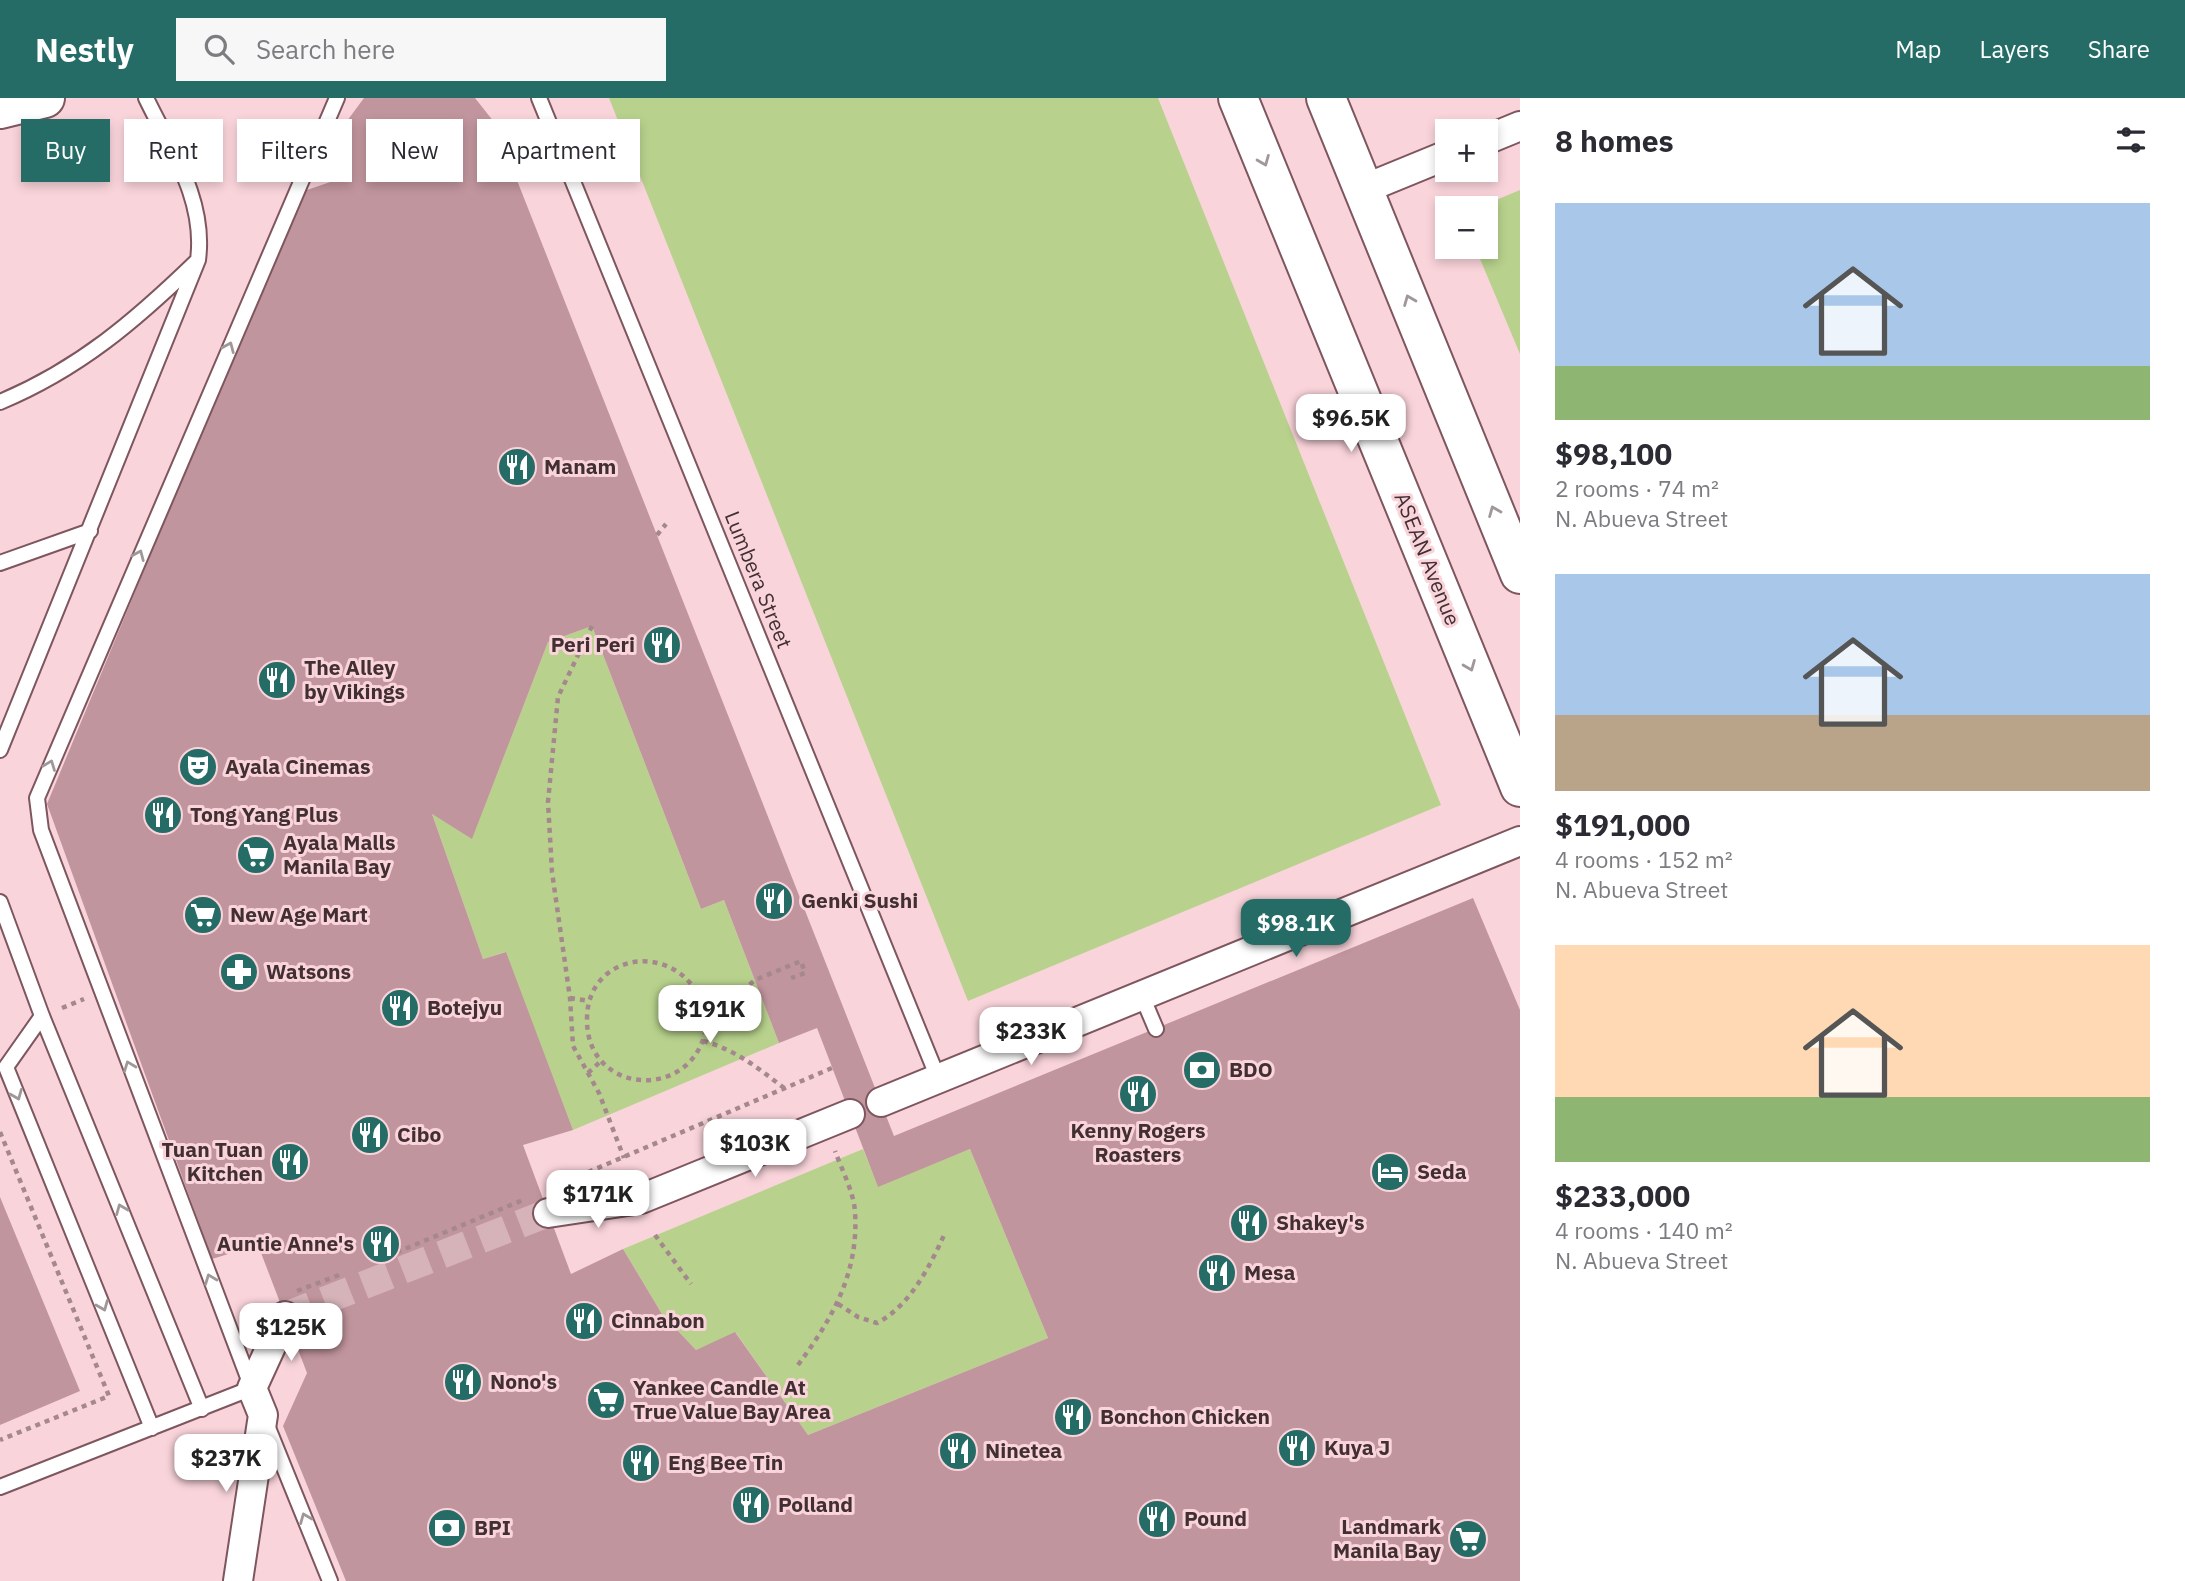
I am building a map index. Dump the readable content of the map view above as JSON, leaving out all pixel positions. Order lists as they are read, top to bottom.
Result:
{
  "streets": {
    "street": ["ASEAN Avenue"],
    "lane": ["Lumbera Street"]
  },
  "places": {
    "restaurant": [
      "Manam",
      "Peri Peri",
      "The Alley by Vikings",
      "Tong Yang Plus",
      "Genki Sushi",
      "Botejyu",
      "Kenny Rogers Roasters",
      "Cibo",
      "Tuan Tuan Kitchen",
      "Shakey's",
      "Auntie Anne's",
      "Mesa",
      "Cinnabon",
      "Nono's",
      "Bonchon Chicken",
      "Kuya J",
      "Ninetea",
      "Eng Bee Tin",
      "Polland",
      "Pound"
    ],
    "theatre": ["Ayala Cinemas"],
    "supermarket": [
      "Ayala Malls Manila Bay",
      "New Age Mart",
      "Yankee Candle At True Value Bay Area",
      "Landmark Manila Bay"
    ],
    "pharmacy": ["Watsons"],
    "bank": ["BDO", "BPI"],
    "hotel": ["Seda"]
  },
  "page": {
    "header": "Nestly",
    "search": "Search here",
    "nav": ["Map", "Layers", "Share"],
    "heading": "8 homes",
    "map_buttons": ["+", "−"],
    "chip": [
      "Buy",
      "Rent",
      "Filters",
      "New",
      "Apartment"
    ],
    "list": [
      {
        "name": "$98,100",
        "note": "2 rooms · 74 m² · N. Abueva Street"
      },
      {
        "name": "$191,000",
        "note": "4 rooms · 152 m² · N. Abueva Street"
      },
      {
        "name": "$233,000",
        "note": "4 rooms · 140 m² · N. Abueva Street"
      }
    ],
    "price": [
      "$96.5K",
      "$98.1K",
      "$191K",
      "$233K",
      "$103K",
      "$171K",
      "$125K",
      "$237K"
    ]
  }
}
